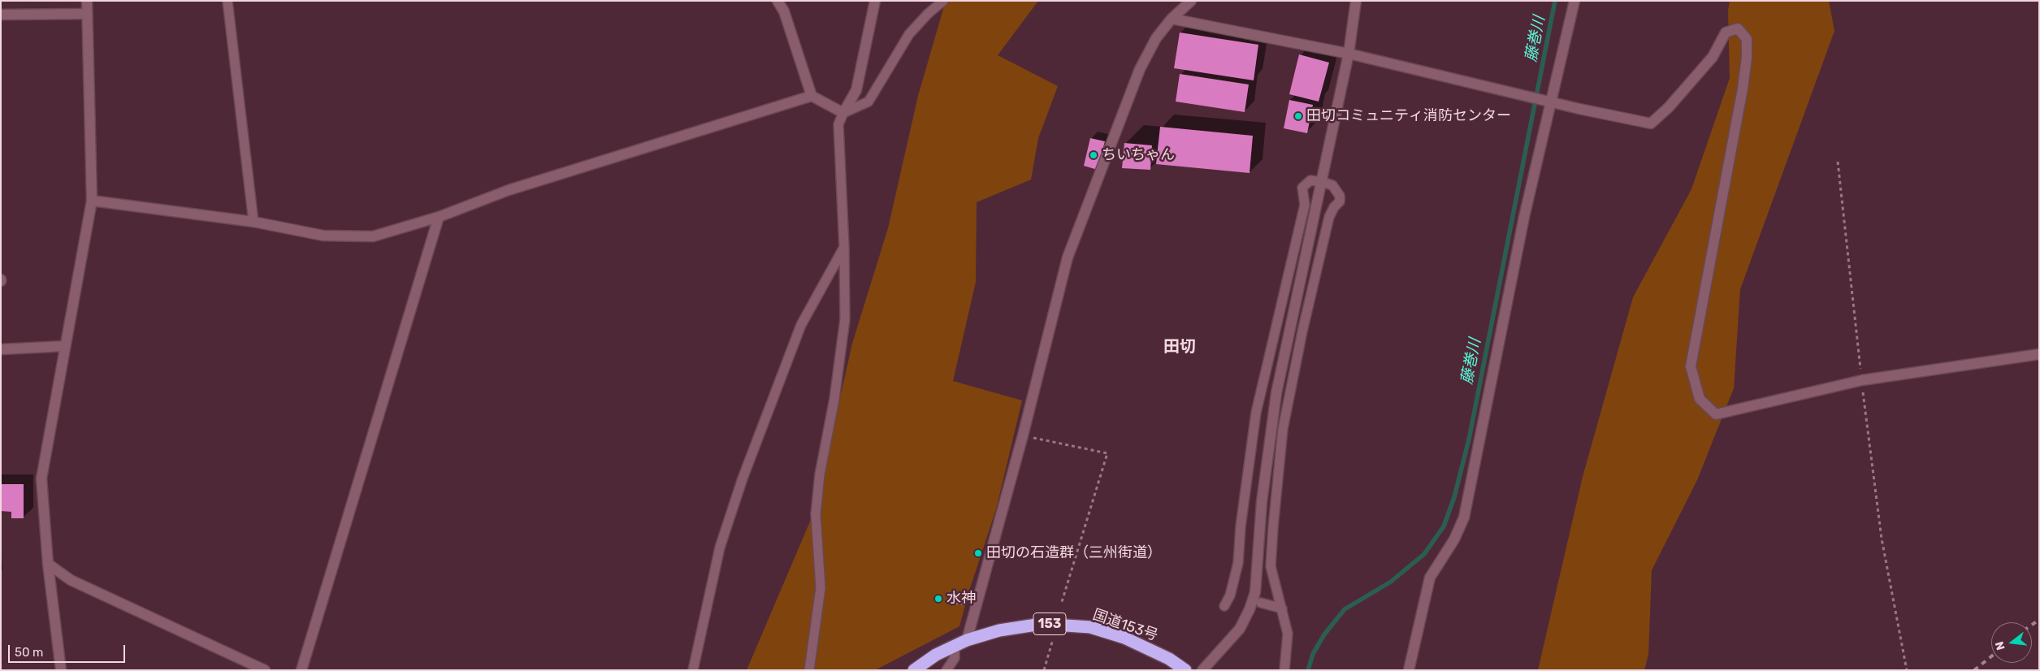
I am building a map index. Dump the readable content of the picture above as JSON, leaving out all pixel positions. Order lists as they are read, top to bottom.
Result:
{
  "streets": {
    "highway": ["153", "国道153号"]
  },
  "districts": ["田切"],
  "water": ["藤巻川"],
  "places": [
    "田切コミュニティ消防センター",
    "ちいちゃん",
    "田切の石造群（三州街道）",
    "水神"
  ],
  "scale_bar": "50 m",
  "north": "left"
}
